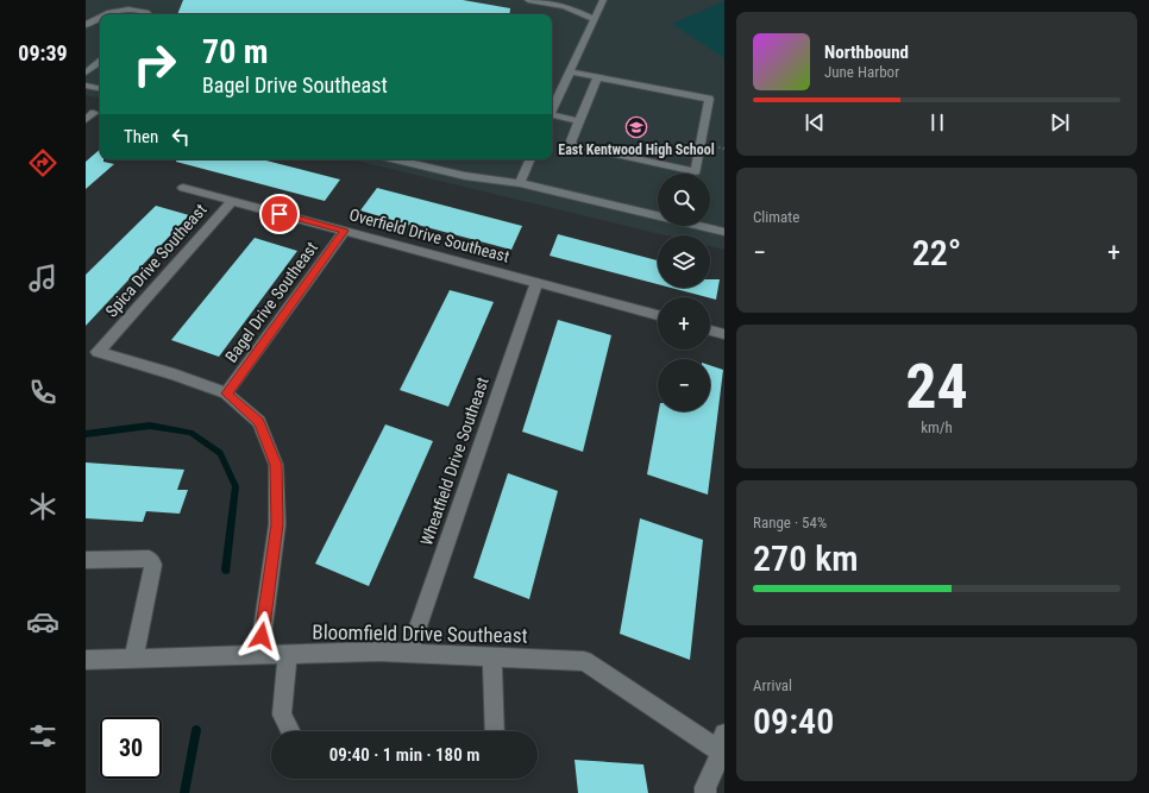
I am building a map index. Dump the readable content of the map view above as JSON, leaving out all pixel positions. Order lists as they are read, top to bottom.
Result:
{
  "streets": {
    "street": [
      "Overfield Drive Southeast",
      "Spica Drive Southeast",
      "Bagel Drive Southeast",
      "Wheatfield Drive Southeast",
      "Bloomfield Drive Southeast"
    ]
  },
  "crossings": [
    ["Overfield Drive Southeast", "Spica Drive Southeast"],
    ["Overfield Drive Southeast", "Bagel Drive Southeast"],
    ["Overfield Drive Southeast", "Wheatfield Drive Southeast"],
    ["Spica Drive Southeast", "Bagel Drive Southeast"],
    ["Spica Drive Southeast", "Bloomfield Drive Southeast"],
    ["Wheatfield Drive Southeast", "Bloomfield Drive Southeast"]
  ],
  "places": {
    "school or university": ["East Kentwood High School"]
  },
  "page": {
    "tabs": "09:39",
    "turn": ["70 m", "Bagel Drive Southeast"],
    "song": ["Northbound", "June Harbor"],
    "then": "Then",
    "tile": [
      "Climate",
      ["24", "km/h"],
      ["Range · 54%", "270 km"],
      ["Arrival", "09:40"]
    ],
    "map_buttons": ["+", "−"],
    "heat": ["−", "22°", "+"],
    "limit": "30",
    "trip": "09:40 · 1 min · 180 m"
  }
}
